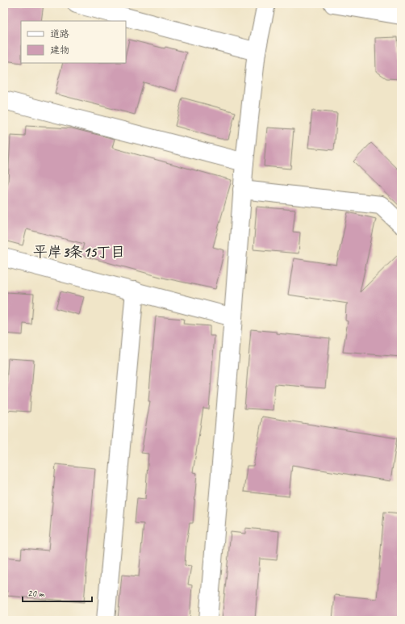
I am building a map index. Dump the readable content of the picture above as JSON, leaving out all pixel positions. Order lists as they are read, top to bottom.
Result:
{
  "districts": ["平岸3条15丁目"],
  "legend": ["道路", "建物"],
  "scale_bar": "20 m"
}
